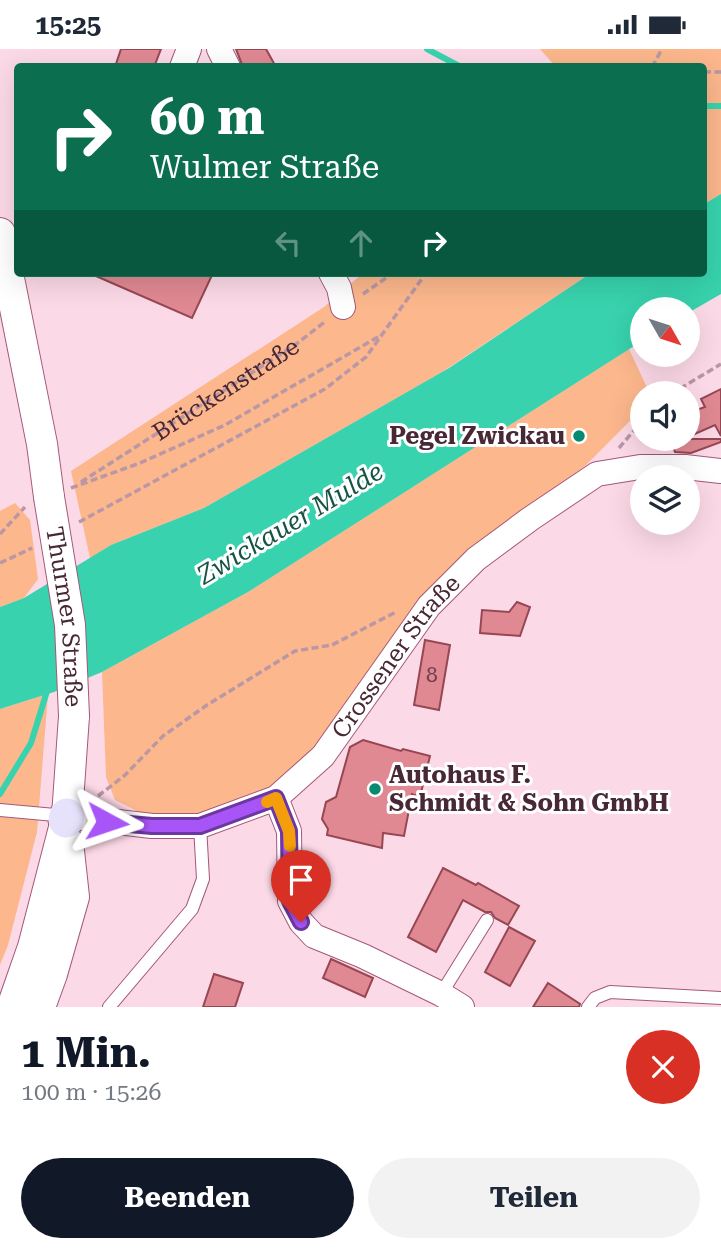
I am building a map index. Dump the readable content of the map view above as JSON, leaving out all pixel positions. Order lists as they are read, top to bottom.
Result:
{
  "streets": {
    "street": ["Thurmer Straße", "Crossener Straße"],
    "path": ["Brückenstraße"]
  },
  "crossings": [
    ["Brückenstraße", "Thurmer Straße"],
    ["Thurmer Straße", "Crossener Straße"]
  ],
  "water": ["Zwickauer Mulde"],
  "places": ["Pegel Zwickau", "Autohaus F. Schmidt & Sohn GmbH"],
  "house_numbers": ["8"],
  "north": "bottom right",
  "page": {
    "status": "15:25",
    "turn": ["60 m", "Wulmer Straße"],
    "heading": ["1 Min.", "100 m · 15:26"],
    "buttons": ["Beenden", "Teilen"]
  }
}
